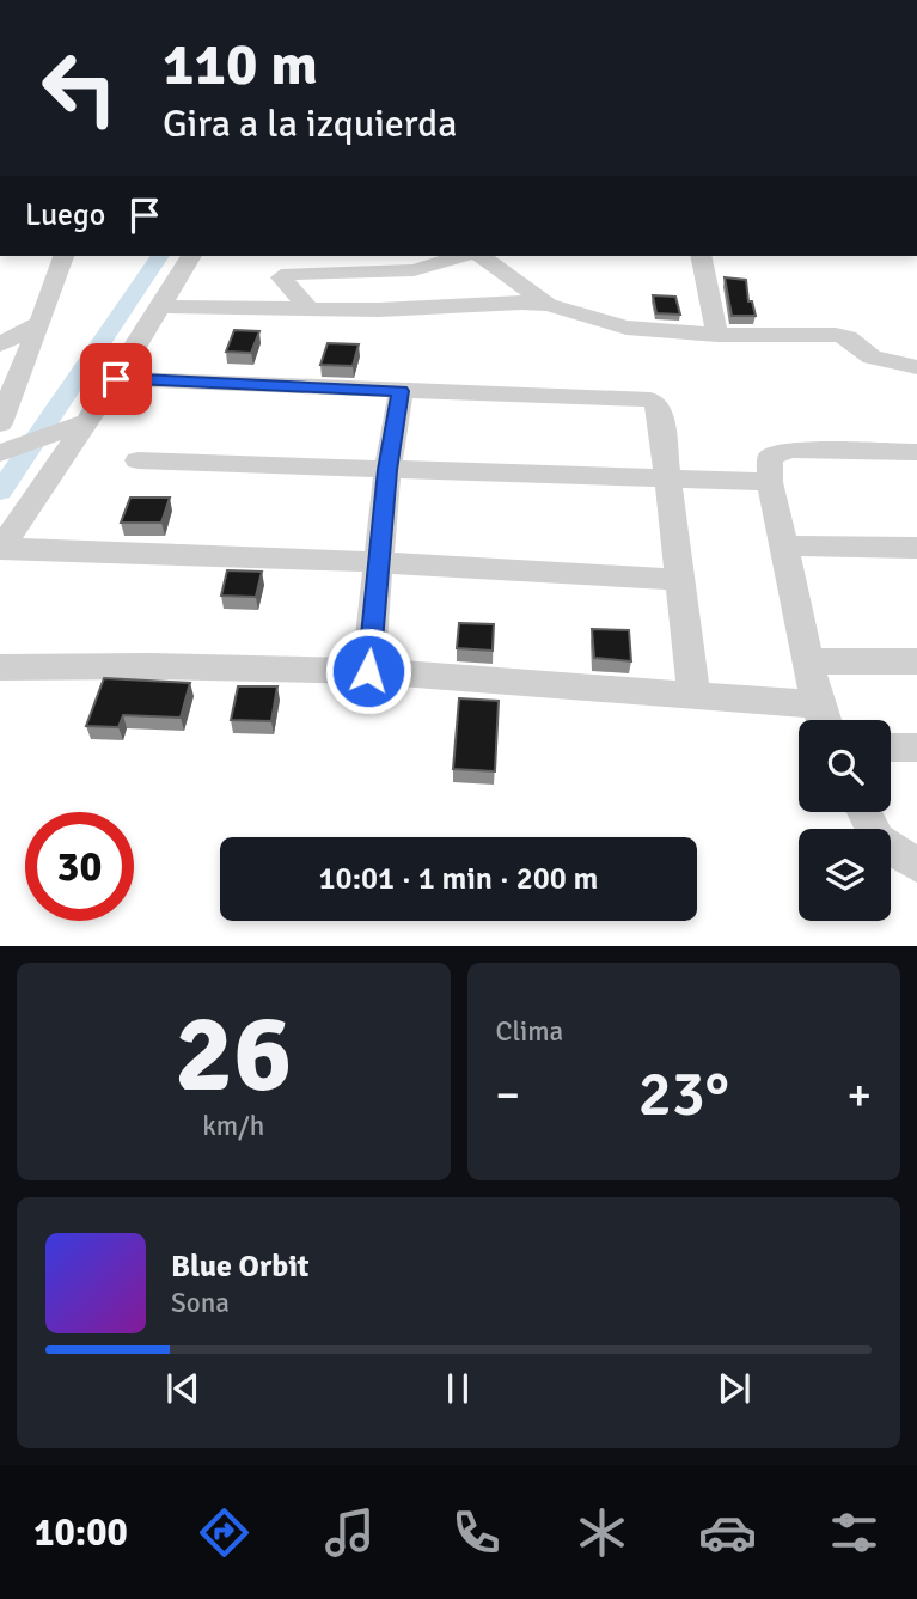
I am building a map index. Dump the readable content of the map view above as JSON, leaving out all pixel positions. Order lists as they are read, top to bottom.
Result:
{
  "page": {
    "turn": ["110 m", "Gira a la izquierda"],
    "then": "Luego",
    "limit": "30",
    "trip": "10:01 · 1 min · 200 m",
    "tile": [
      ["26", "km/h"],
      "Clima"
    ],
    "heat": ["−", "23°", "+"],
    "song": ["Blue Orbit", "Sona"],
    "tabs": "10:00"
  }
}
